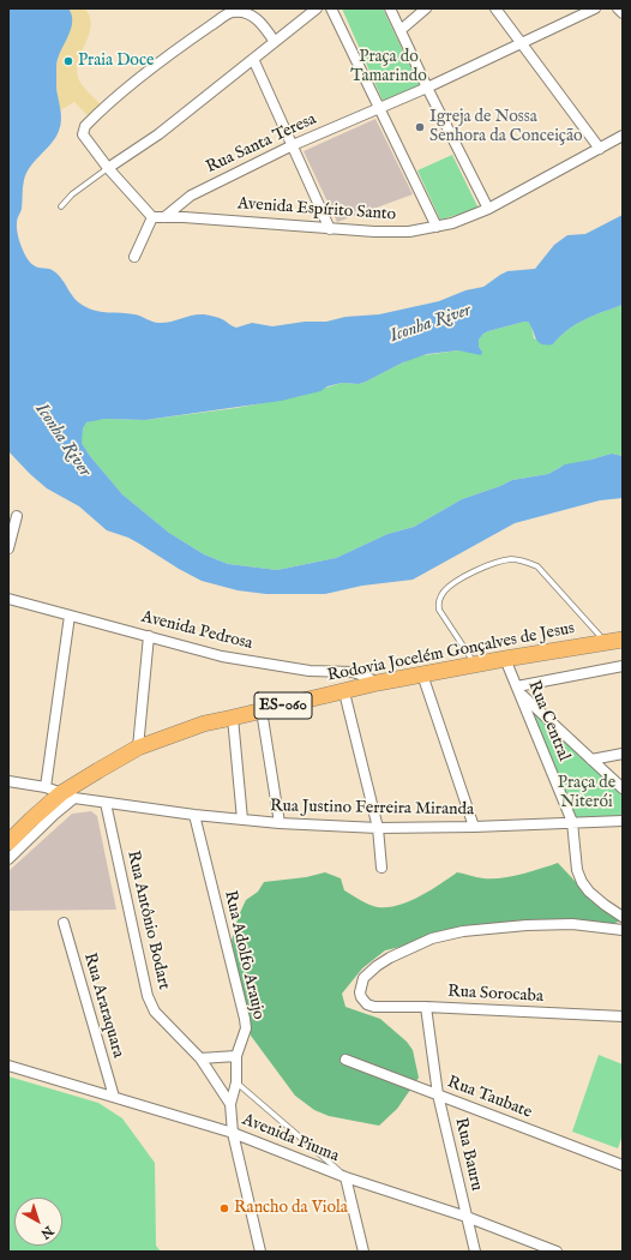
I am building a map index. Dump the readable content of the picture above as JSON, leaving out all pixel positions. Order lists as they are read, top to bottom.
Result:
{
  "streets": {
    "main road": ["Rodovia Jocelém Gonçalves de Jesus", "ES-060"],
    "street": [
      "Rua Santa Teresa",
      "Avenida Espírito Santo",
      "Avenida Pedrosa",
      "Rua Central",
      "Rua Justino Ferreira Miranda",
      "Rua Antônio Bodart",
      "Rua Adolfo Araujo",
      "Rua Sorocaba",
      "Rua Araraquara",
      "Rua Taubate",
      "Avenida Piuma",
      "Rua Bauru"
    ]
  },
  "crossings": [
    ["Rua Santa Teresa", "Avenida Espírito Santo"],
    ["Avenida Pedrosa", "Rodovia Jocelém Gonçalves de Jesus"],
    ["Rodovia Jocelém Gonçalves de Jesus", "Rua Central"],
    ["Rodovia Jocelém Gonçalves de Jesus", "Rua Justino Ferreira Miranda"],
    ["Rua Central", "Rua Justino Ferreira Miranda"],
    ["Rua Justino Ferreira Miranda", "Rua Antônio Bodart"],
    ["Rua Justino Ferreira Miranda", "Rua Adolfo Araujo"],
    ["Rua Antônio Bodart", "Rua Adolfo Araujo"],
    ["Rua Adolfo Araujo", "Avenida Piuma"],
    ["Rua Sorocaba", "Rua Bauru"],
    ["Rua Araraquara", "Avenida Piuma"],
    ["Rua Taubate", "Rua Bauru"],
    ["Avenida Piuma", "Rua Bauru"]
  ],
  "water": ["Iconha River"],
  "parks": ["Praça do Tamarindo", "Praça de Niterói"],
  "places": ["Praia Doce", "Igreja de Nossa Senhora da Conceição", "Rancho da Viola"],
  "north": "bottom right"
}
